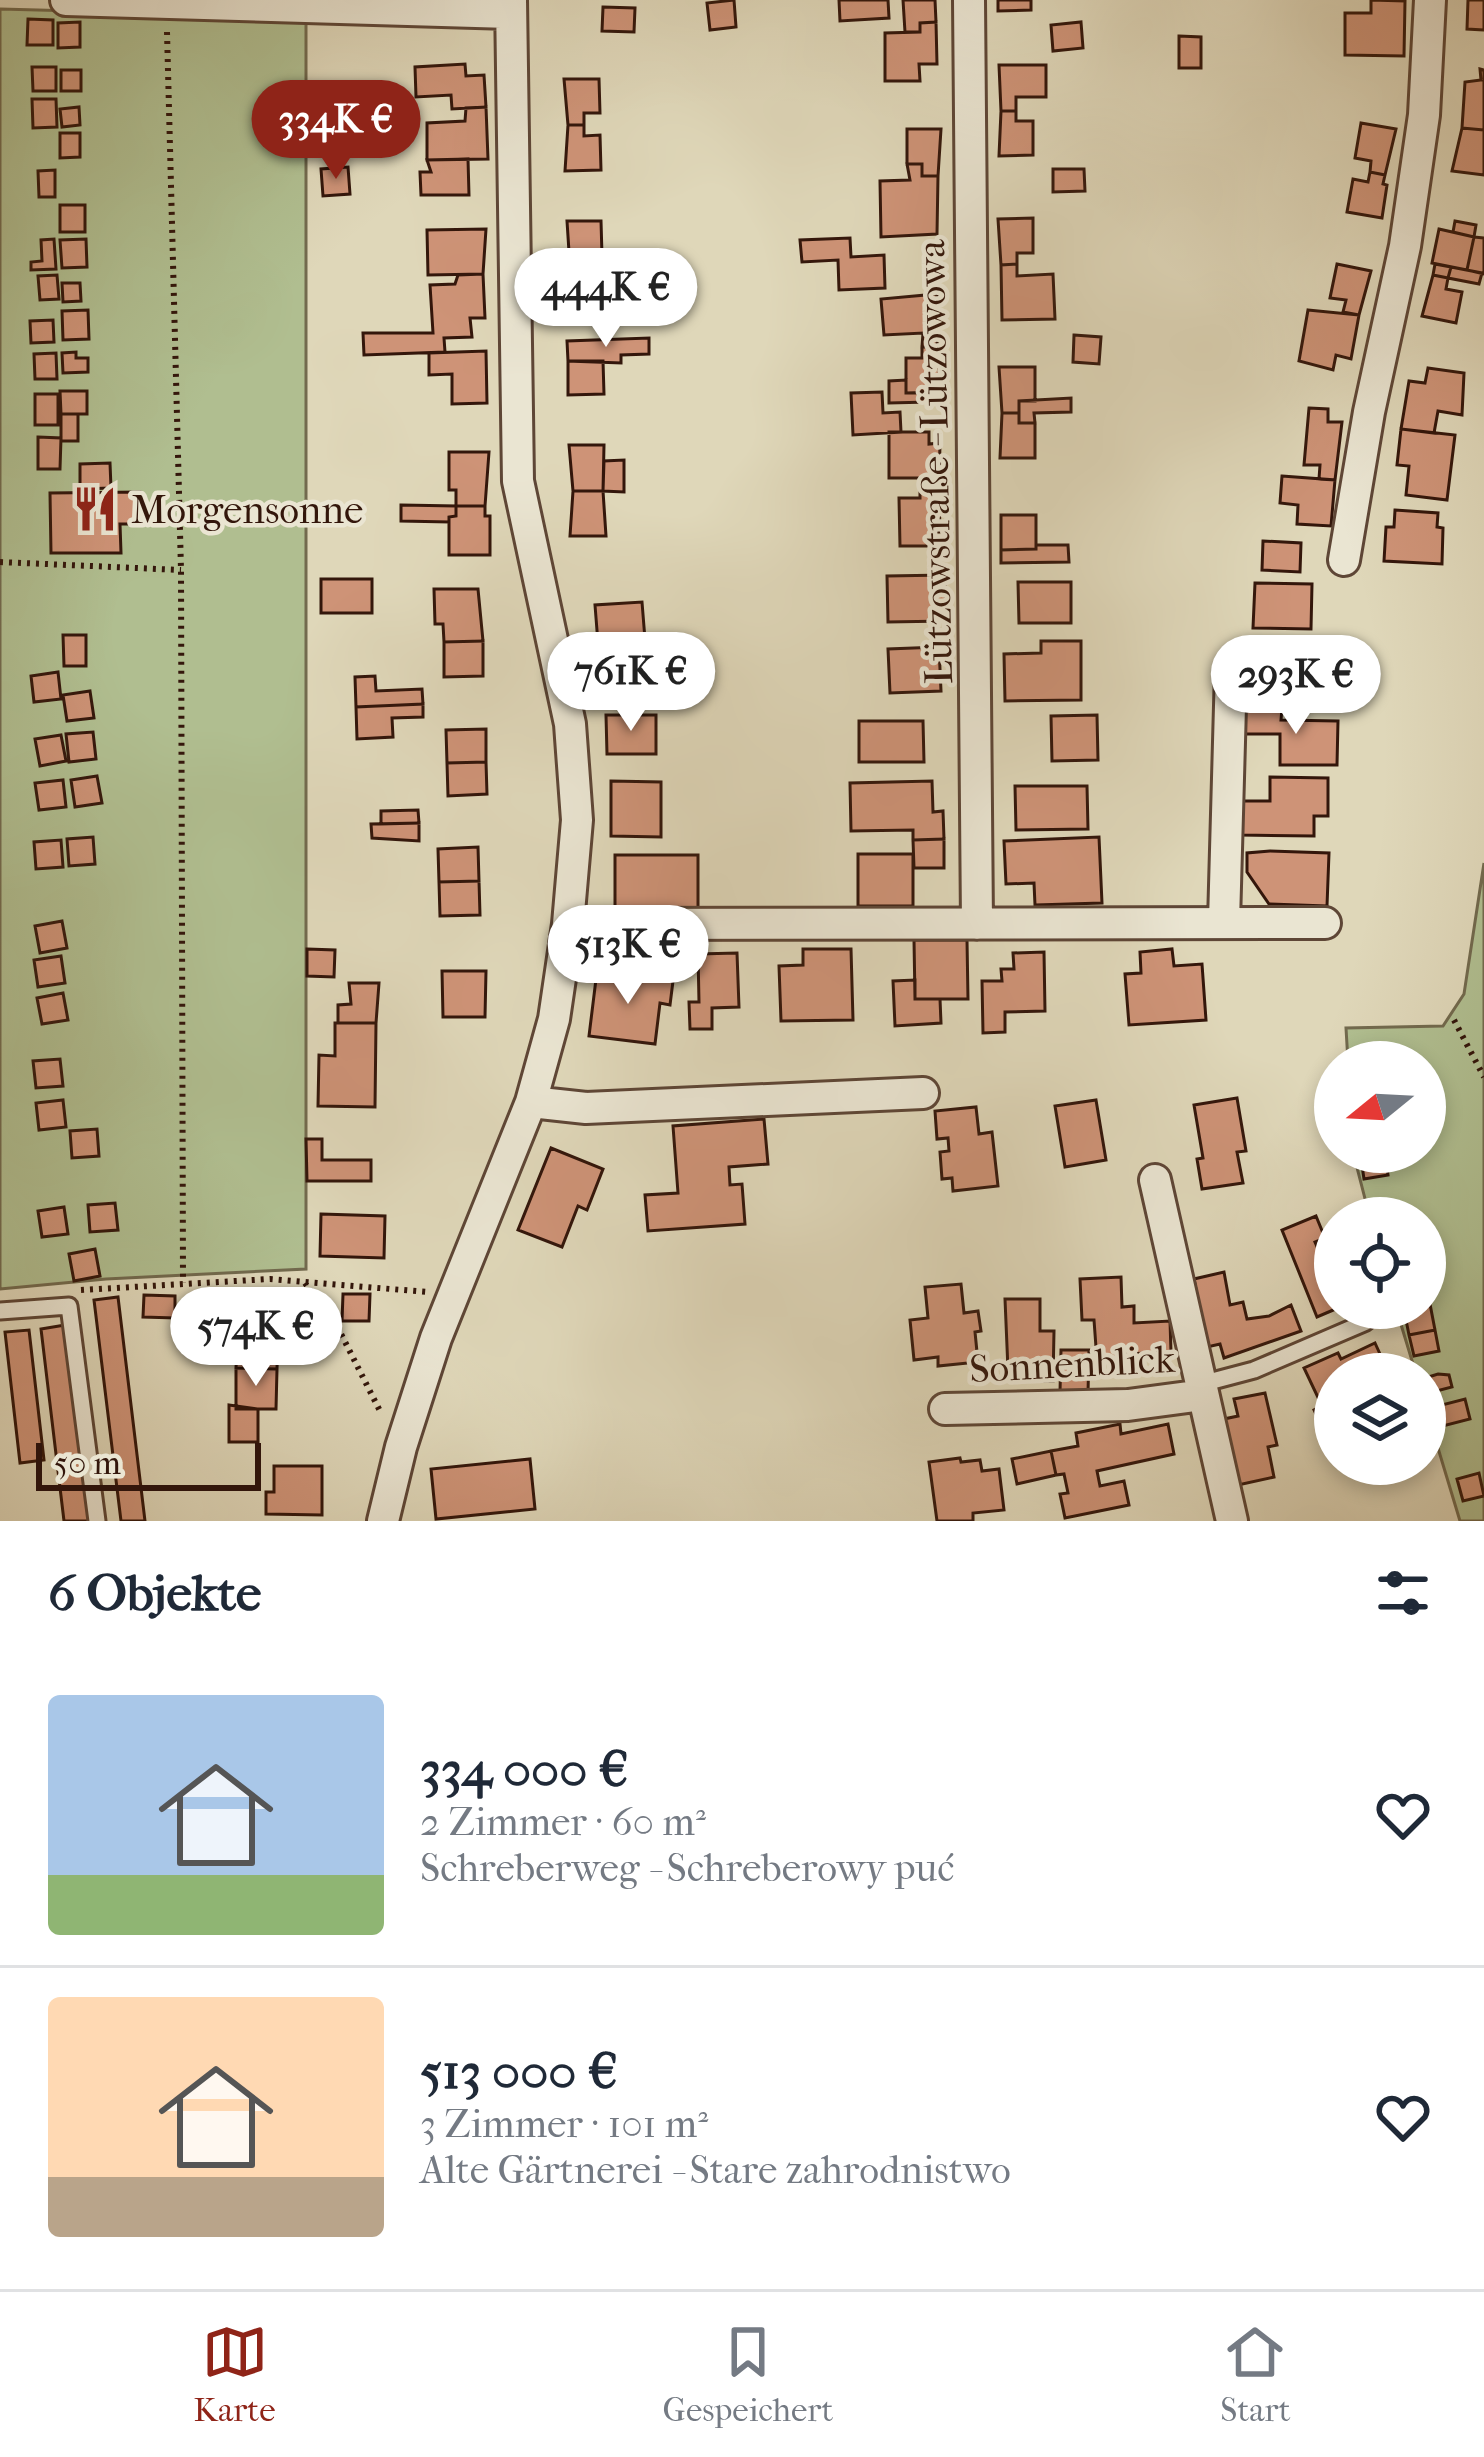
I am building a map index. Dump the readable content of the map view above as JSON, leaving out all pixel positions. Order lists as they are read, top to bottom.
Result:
{
  "streets": {
    "street": ["Lützowstraße - Lützowowa", "Sonnenblick"]
  },
  "places": {
    "restaurant": ["Morgensonne"]
  },
  "scale_bar": "50 m",
  "north": "left",
  "page": {
    "price": [
      "334K €",
      "444K €",
      "761K €",
      "293K €",
      "513K €",
      "574K €"
    ],
    "scale": "50 m",
    "heading": "6 Objekte",
    "list": [
      {
        "name": "334 000 €",
        "note": "2 Zimmer · 60 m² · Schreberweg - Schreberowy puć"
      },
      {
        "name": "513 000 €",
        "note": "3 Zimmer · 101 m² · Alte Gärtnerei - Stare zahrodnistwo"
      }
    ],
    "tabs": ["Karte", "Gespeichert", "Start"]
  }
}
